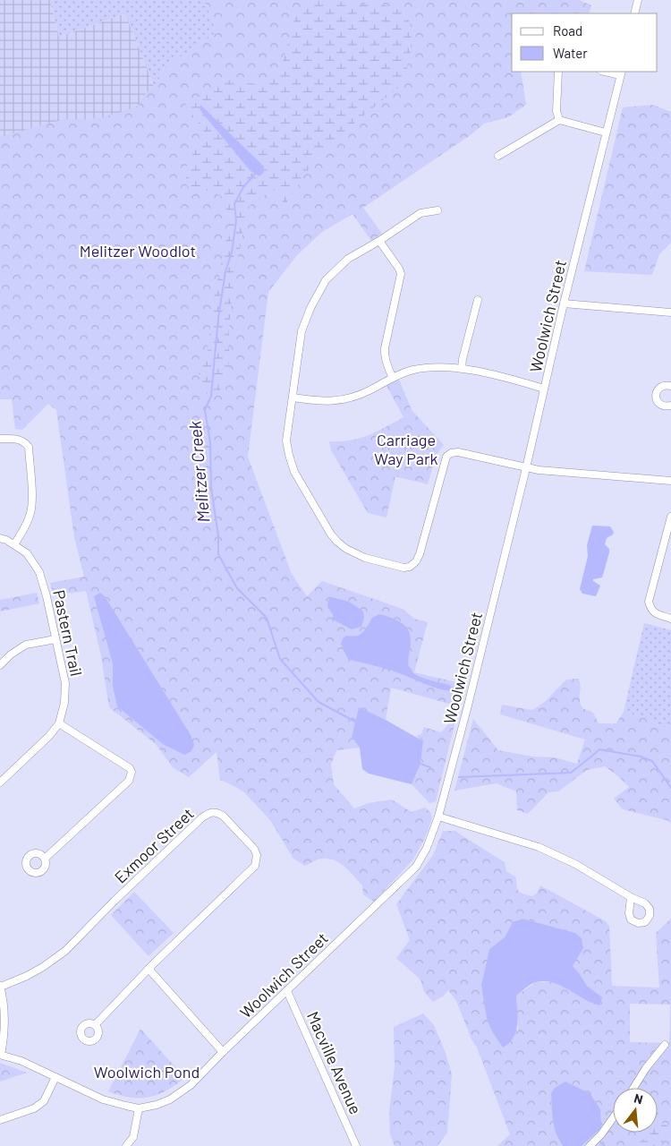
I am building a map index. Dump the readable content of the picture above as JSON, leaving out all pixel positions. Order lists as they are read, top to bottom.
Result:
{
  "streets": {
    "street": [
      "Woolwich Street",
      "Pastern Trail",
      "Exmoor Street",
      "Macville Avenue"
    ]
  },
  "crossings": [
    ["Woolwich Street", "Macville Avenue"]
  ],
  "water": ["Melitzer Creek"],
  "parks": ["Melitzer Woodlot", "Carriage Way Park", "Woolwich Pond"],
  "legend": ["Road", "Water"],
  "north": "top"
}
